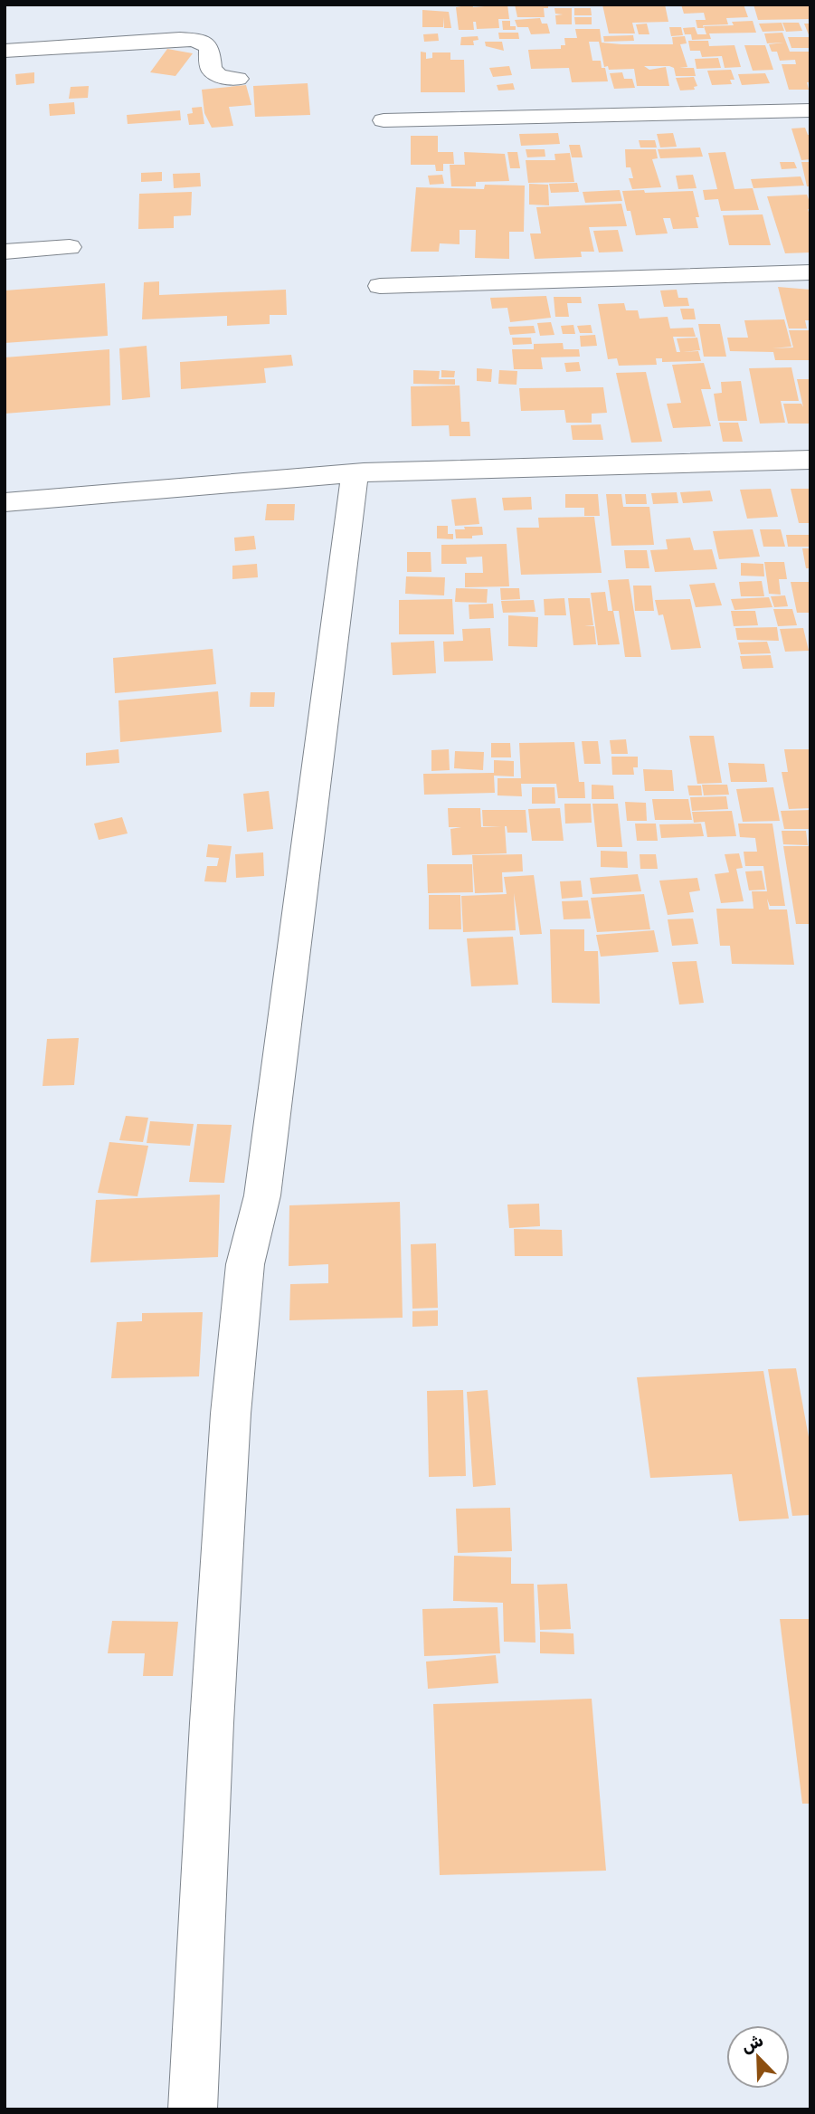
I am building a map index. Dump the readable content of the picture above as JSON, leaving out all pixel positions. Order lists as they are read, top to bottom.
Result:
{
  "north": "top left"
}
